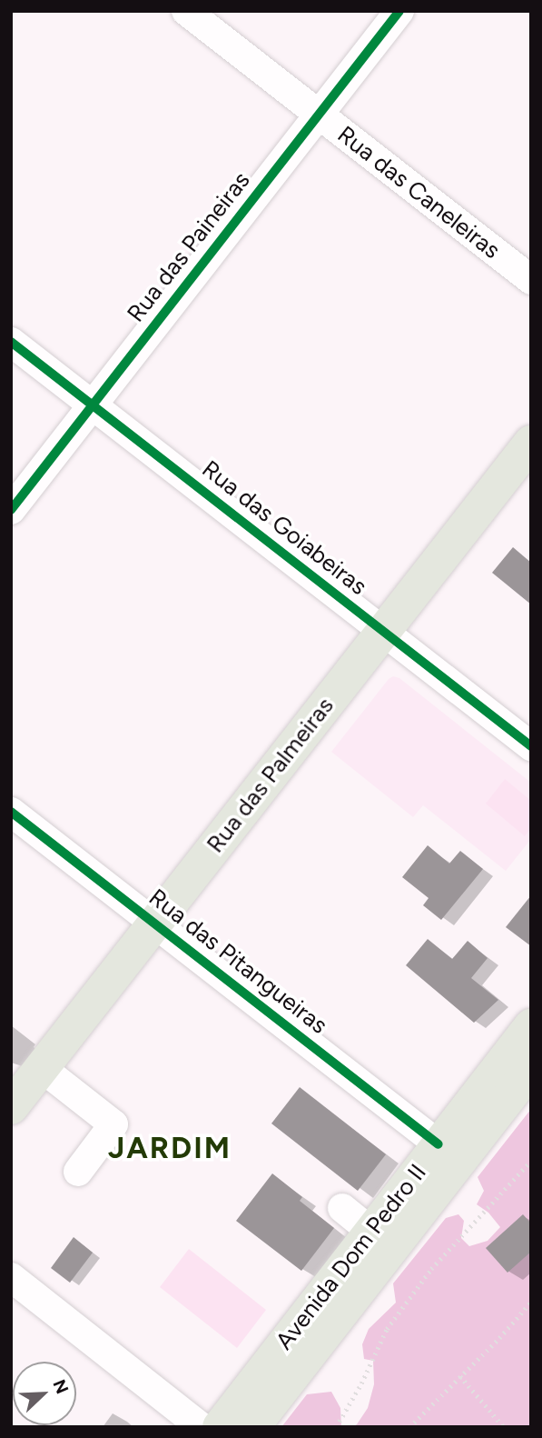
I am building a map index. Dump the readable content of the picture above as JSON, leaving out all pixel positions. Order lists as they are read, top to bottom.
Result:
{
  "streets": {
    "main road": ["Rua das Palmeiras", "Avenida Dom Pedro II"],
    "street": [
      "Rua das Caneleiras",
      "Rua das Paineiras",
      "Rua das Goiabeiras",
      "Rua das Pitangueiras"
    ]
  },
  "crossings": [
    ["Rua das Caneleiras", "Rua das Paineiras"],
    ["Rua das Paineiras", "Rua das Goiabeiras"],
    ["Rua das Goiabeiras", "Rua das Palmeiras"],
    ["Rua das Palmeiras", "Rua das Pitangueiras"],
    ["Rua das Pitangueiras", "Avenida Dom Pedro II"]
  ],
  "districts": ["JARDIM"],
  "north": "top right"
}
